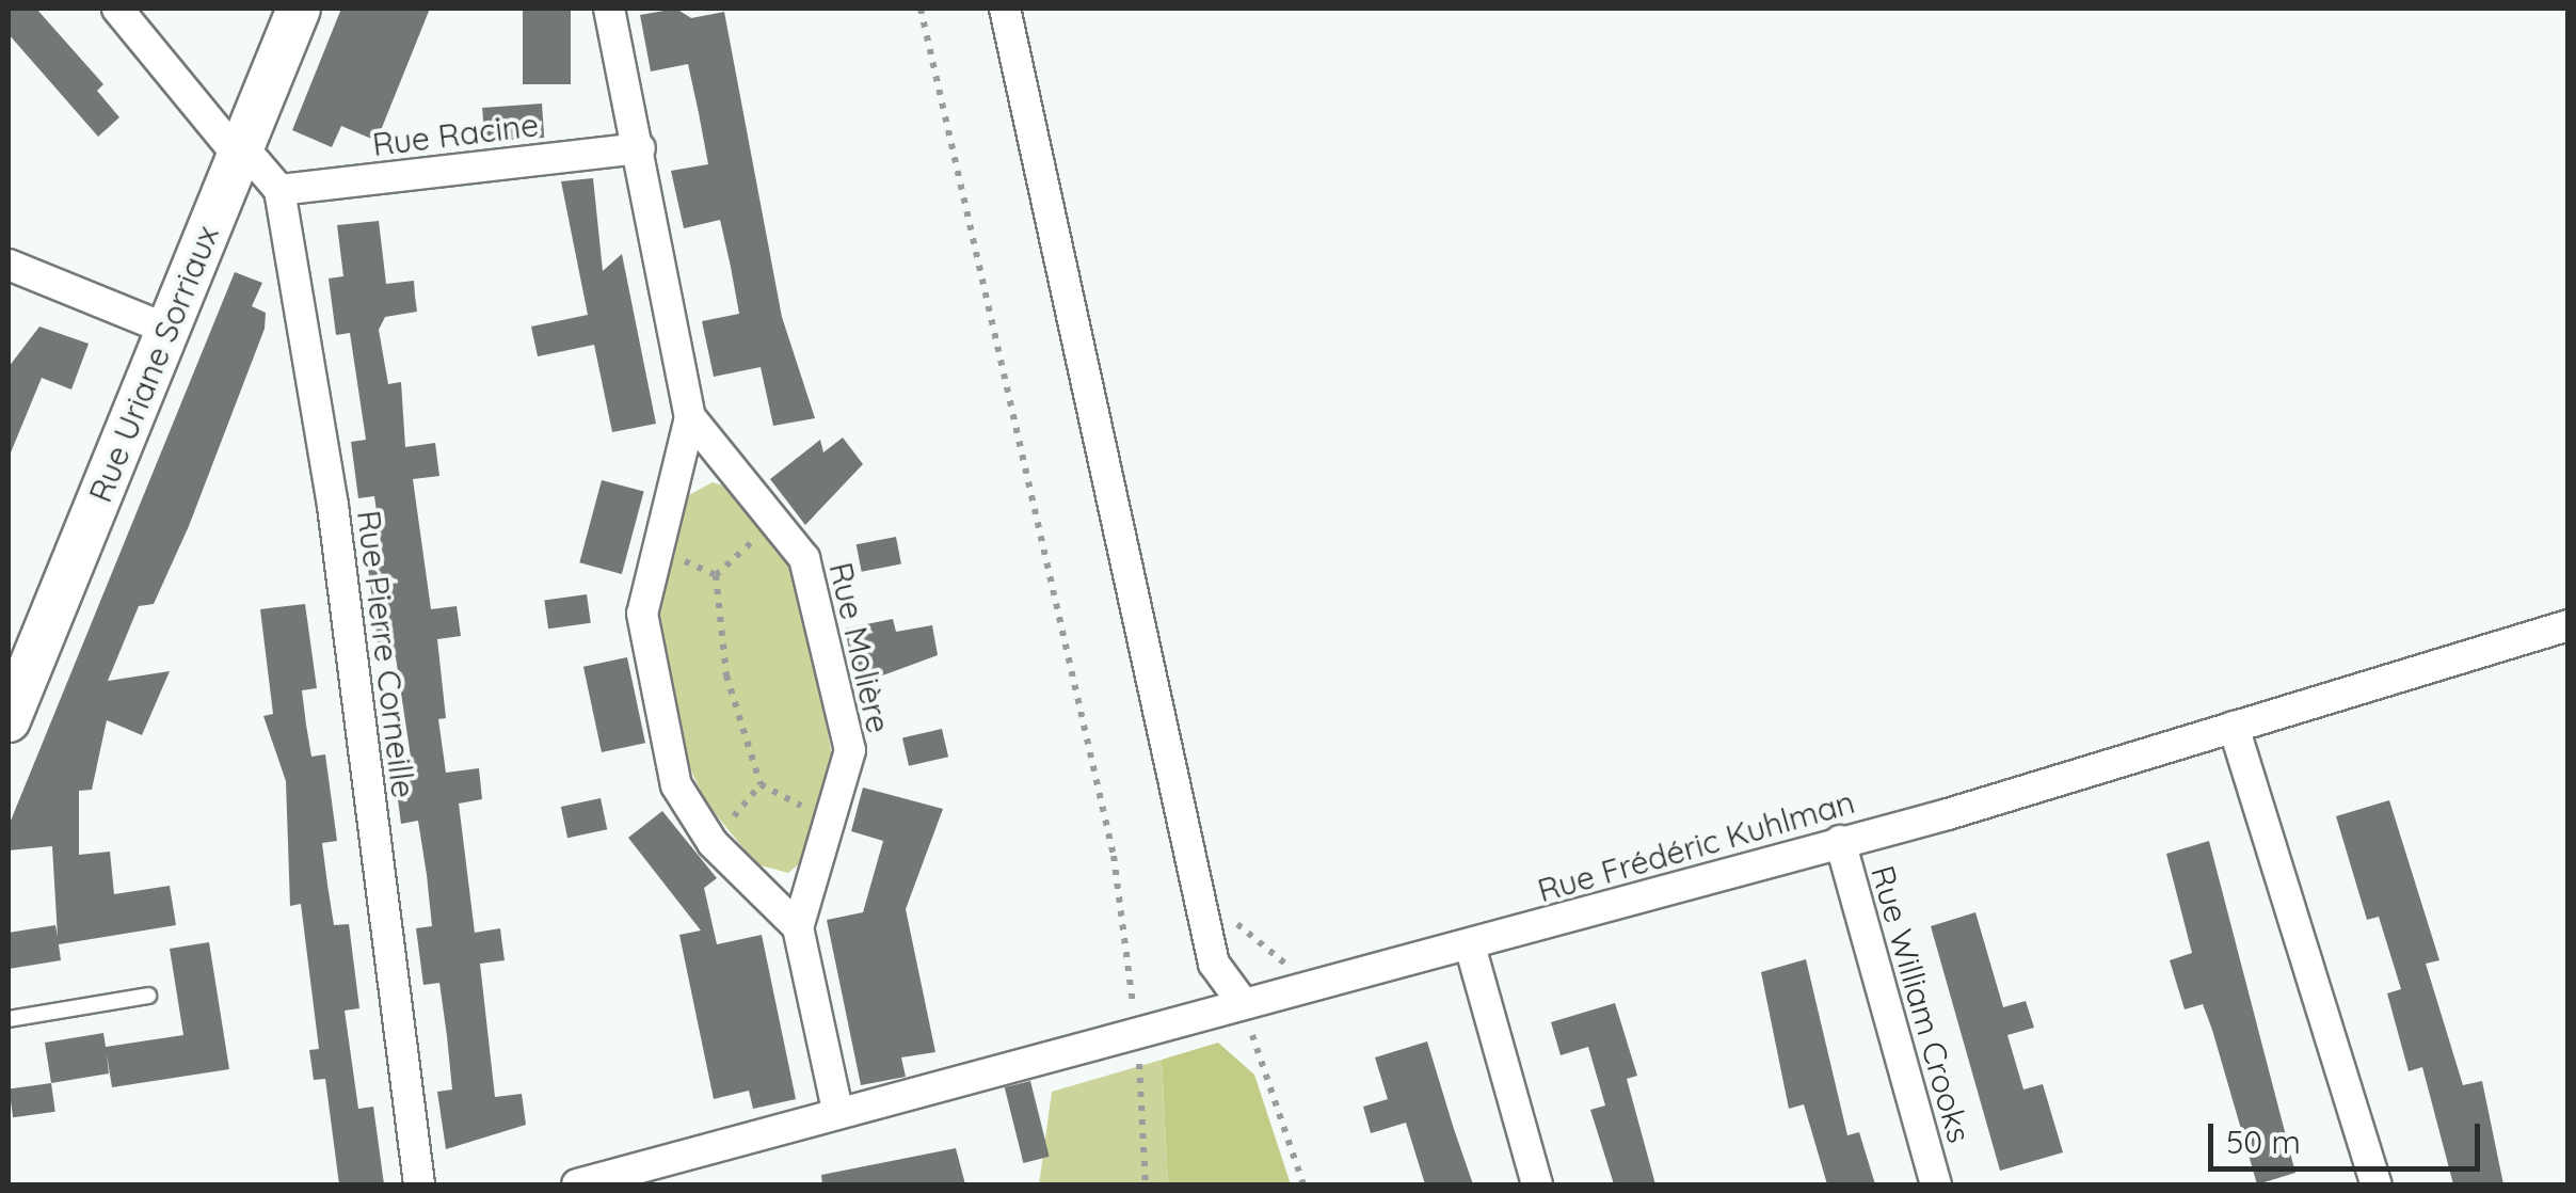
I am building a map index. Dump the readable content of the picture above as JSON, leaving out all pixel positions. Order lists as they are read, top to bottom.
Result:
{
  "streets": {
    "street": [
      "Rue Racine",
      "Rue Uriane Sorriaux",
      "Rue Molière",
      "Rue Pierre Corneille",
      "Rue Frédéric Kuhlman",
      "Rue William Crooks"
    ]
  },
  "crossings": [
    ["Rue Racine", "Rue Molière"],
    ["Rue Racine", "Rue Pierre Corneille"],
    ["Rue Molière", "Rue Frédéric Kuhlman"],
    ["Rue Frédéric Kuhlman", "Rue William Crooks"]
  ],
  "scale_bar": "50 m"
}
